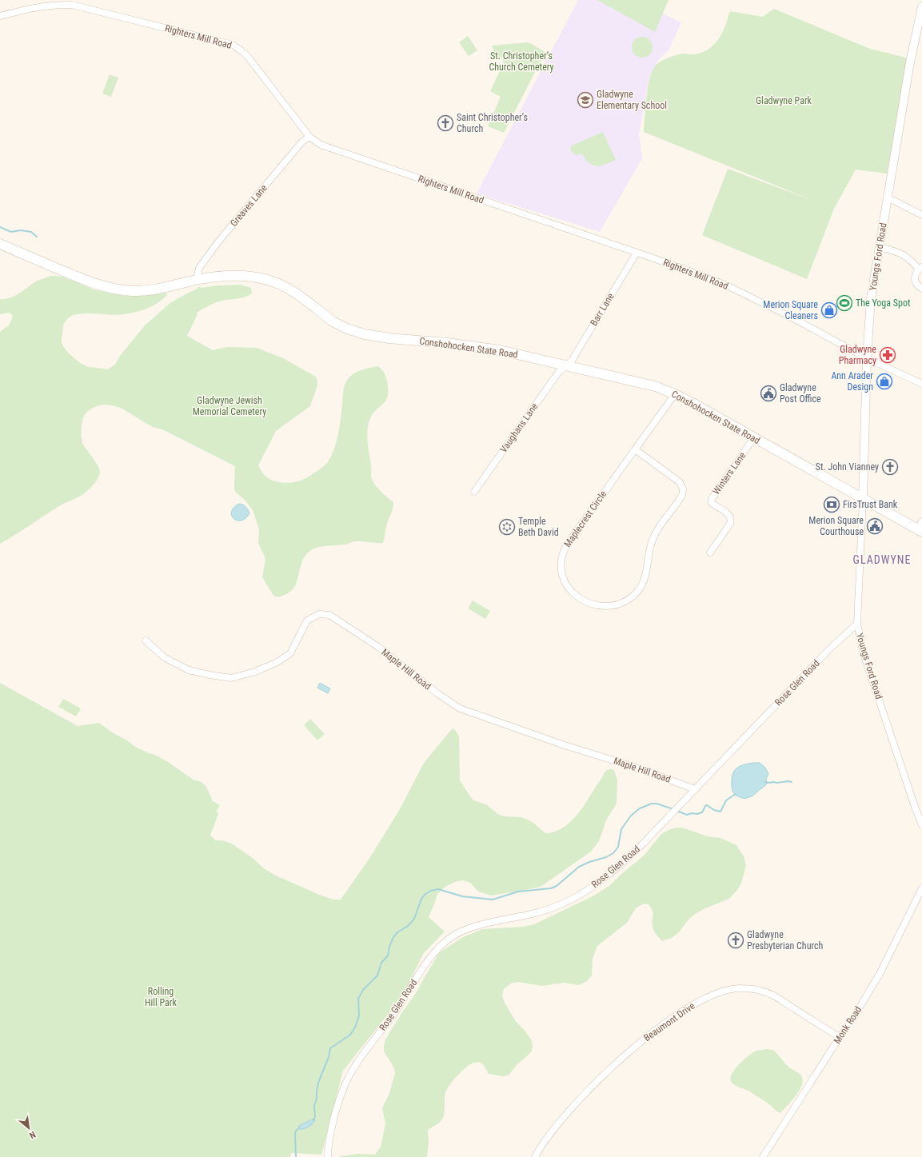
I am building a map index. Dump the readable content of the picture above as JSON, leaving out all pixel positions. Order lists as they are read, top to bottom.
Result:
{
  "streets": {
    "main road": ["Conshohocken State Road"],
    "street": [
      "Righters Mill Road",
      "Greaves Lane",
      "Youngs Ford Road",
      "Barr Lane",
      "Vaughans Lane",
      "Winters Lane",
      "Maplecrest Circle",
      "Maple Hill Road",
      "Rose Glen Road",
      "Beaumont Drive",
      "Monk Road"
    ]
  },
  "crossings": [
    ["Righters Mill Road", "Greaves Lane"],
    ["Righters Mill Road", "Youngs Ford Road"],
    ["Righters Mill Road", "Barr Lane"],
    ["Greaves Lane", "Conshohocken State Road"],
    ["Youngs Ford Road", "Conshohocken State Road"],
    ["Youngs Ford Road", "Rose Glen Road"],
    ["Barr Lane", "Conshohocken State Road"],
    ["Barr Lane", "Vaughans Lane"],
    ["Conshohocken State Road", "Vaughans Lane"],
    ["Conshohocken State Road", "Winters Lane"],
    ["Conshohocken State Road", "Maplecrest Circle"],
    ["Maple Hill Road", "Rose Glen Road"],
    ["Beaumont Drive", "Monk Road"]
  ],
  "districts": ["GLADWYNE"],
  "parks": [
    "St. Christopher’s Church Cemetery",
    "Gladwyne Park",
    "Gladwyne Jewish Memorial Cemetery",
    "Rolling Hill Park"
  ],
  "places": {
    "school or university": ["Gladwyne Elementary School"],
    "church": ["Saint Christopher’s Church", "St. John Vianney", "Gladwyne Presbyterian Church"],
    "sports": ["The Yoga Spot"],
    "shop": ["Merion Square Cleaners", "Ann Arader Design"],
    "pharmacy": ["Gladwyne Pharmacy"],
    "public building": ["Gladwyne Post Office", "Merion Square Courthouse"],
    "bank": ["FirsTrust Bank"],
    "synagogue": ["Temple Beth David"]
  },
  "north": "bottom right"
}
